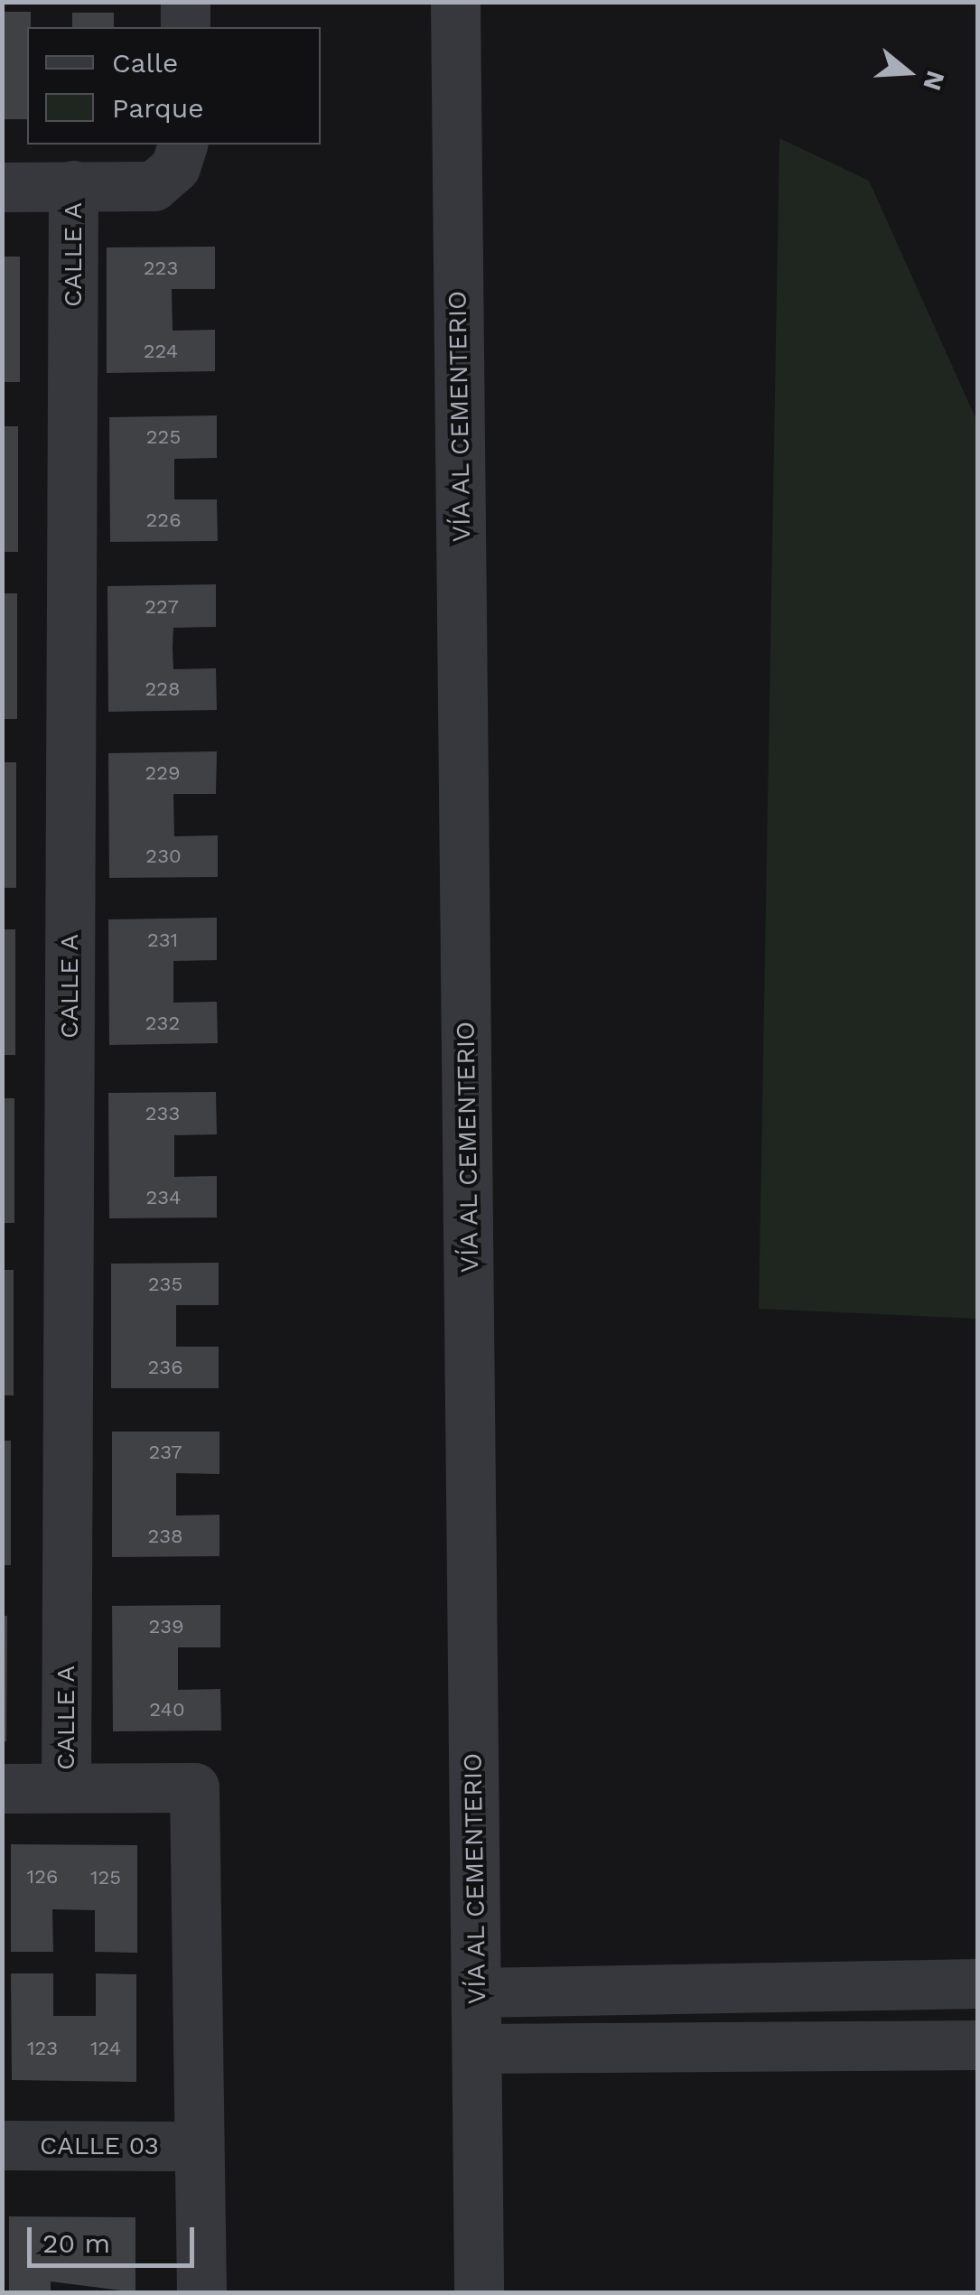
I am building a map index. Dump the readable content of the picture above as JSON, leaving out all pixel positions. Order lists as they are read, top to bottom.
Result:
{
  "streets": {
    "street": ["CALLE A", "VÍA AL CEMENTERIO", "CALLE 03"]
  },
  "house_numbers": [
    "223",
    "224",
    "225",
    "226",
    "227",
    "228",
    "229",
    "230",
    "231",
    "232",
    "233",
    "234",
    "235",
    "236",
    "237",
    "238",
    "239",
    "240",
    "126",
    "125",
    "123",
    "124"
  ],
  "legend": ["Calle", "Parque"],
  "scale_bar": "20 m",
  "north": "right"
}
